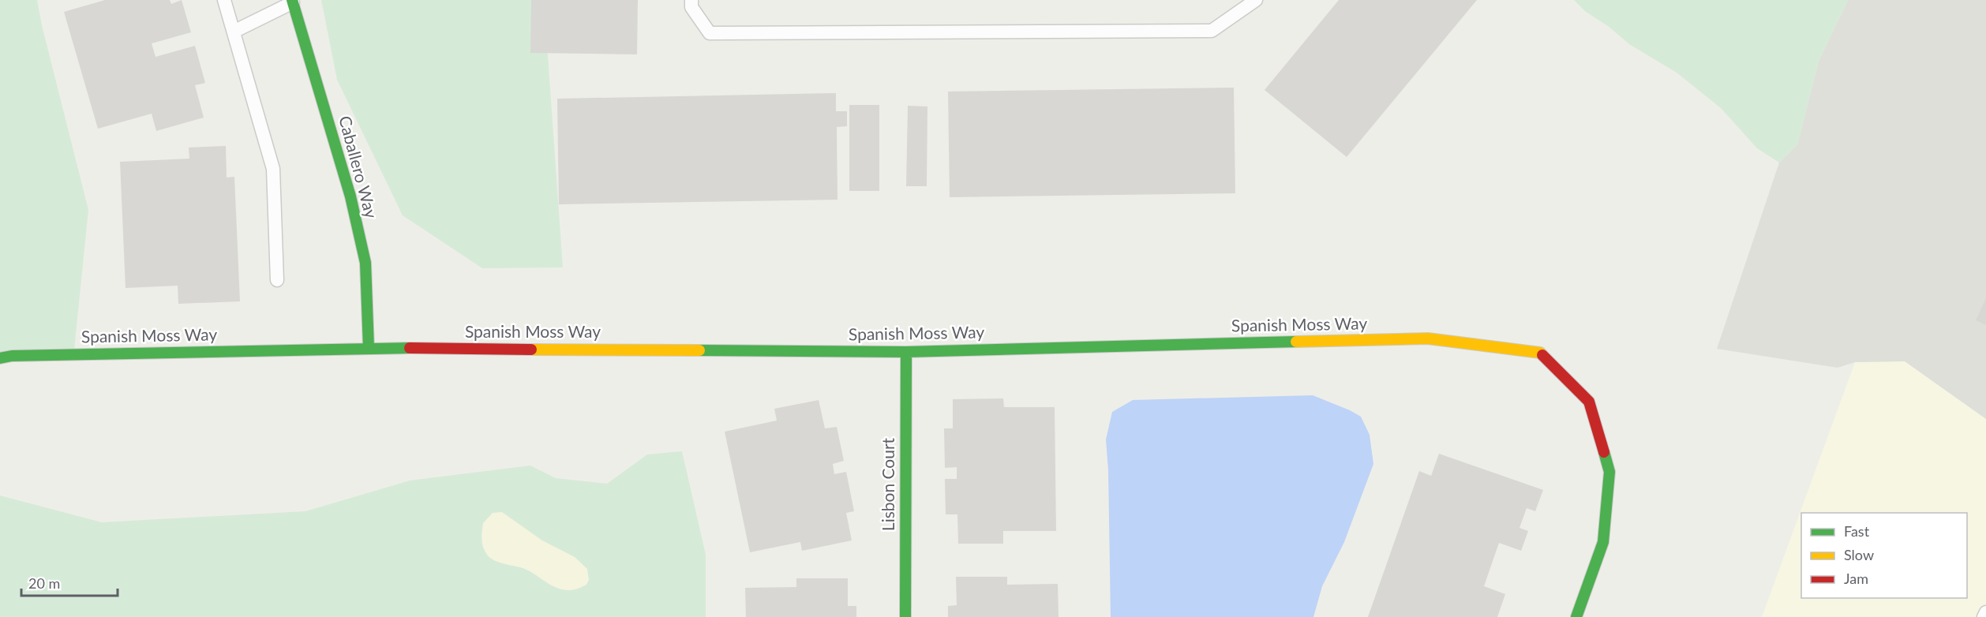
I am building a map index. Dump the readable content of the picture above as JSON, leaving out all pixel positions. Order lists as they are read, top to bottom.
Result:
{
  "streets": {
    "street": ["Caballero Way", "Spanish Moss Way", "Lisbon Court"]
  },
  "crossings": [
    ["Caballero Way", "Spanish Moss Way"],
    ["Spanish Moss Way", "Lisbon Court"]
  ],
  "legend": ["Fast", "Slow", "Jam"],
  "scale_bar": "20 m"
}
